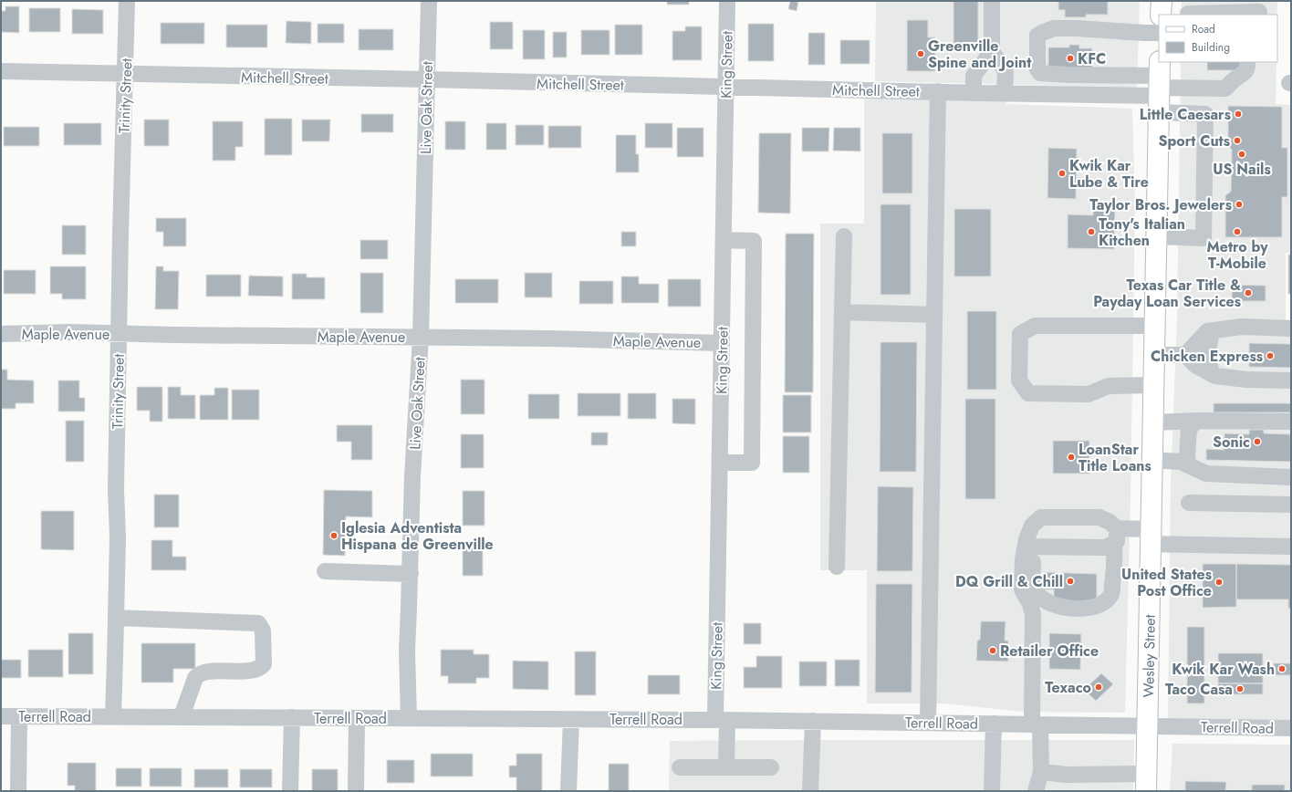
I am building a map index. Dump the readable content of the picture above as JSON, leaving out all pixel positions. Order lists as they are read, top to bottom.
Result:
{
  "streets": {
    "main road": ["Wesley Street"],
    "street": [
      "King Street",
      "Mitchell Street",
      "Trinity Street",
      "Live Oak Street",
      "Maple Avenue",
      "Terrell Road"
    ]
  },
  "crossings": [
    ["King Street", "Mitchell Street"],
    ["King Street", "Maple Avenue"],
    ["King Street", "Terrell Road"],
    ["Mitchell Street", "Trinity Street"],
    ["Mitchell Street", "Live Oak Street"],
    ["Mitchell Street", "Wesley Street"],
    ["Trinity Street", "Maple Avenue"],
    ["Trinity Street", "Terrell Road"],
    ["Live Oak Street", "Maple Avenue"],
    ["Live Oak Street", "Terrell Road"],
    ["Wesley Street", "Terrell Road"]
  ],
  "places": [
    "Greenville Spine and Joint",
    "KFC",
    "Little Caesars",
    "Sport Cuts",
    "US Nails",
    "Kwik Kar Lube & Tire",
    "Taylor Bros. Jewelers",
    "Tony's Italian Kitchen",
    "Metro by T-Mobile",
    "Texas Car Title & Payday Loan Services",
    "Chicken Express",
    "Sonic",
    "LoanStar Title Loans",
    "Iglesia Adventista Hispana de Greenville",
    "DQ Grill & Chill",
    "United States Post Office",
    "Retailer Office",
    "Kwik Kar Wash",
    "Texaco",
    "Taco Casa"
  ],
  "legend": ["Road", "Building"]
}
